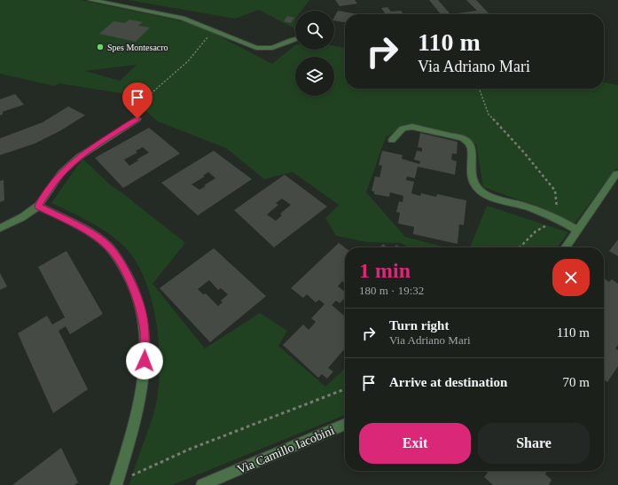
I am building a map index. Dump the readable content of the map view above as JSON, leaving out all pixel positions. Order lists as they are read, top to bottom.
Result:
{
  "streets": {
    "street": ["Via Camillo Iacobini"]
  },
  "places": ["Spes Montesacro"],
  "page": {
    "turn": ["110 m", "Via Adriano Mari"],
    "heading": ["1 min", "180 m · 19:32"],
    "list": [
      {
        "name": "Turn right",
        "note": "Via Adriano Mari",
        "value": "110 m"
      },
      {
        "name": "Arrive at destination",
        "value": "70 m"
      }
    ],
    "buttons": ["Exit", "Share"]
  }
}
